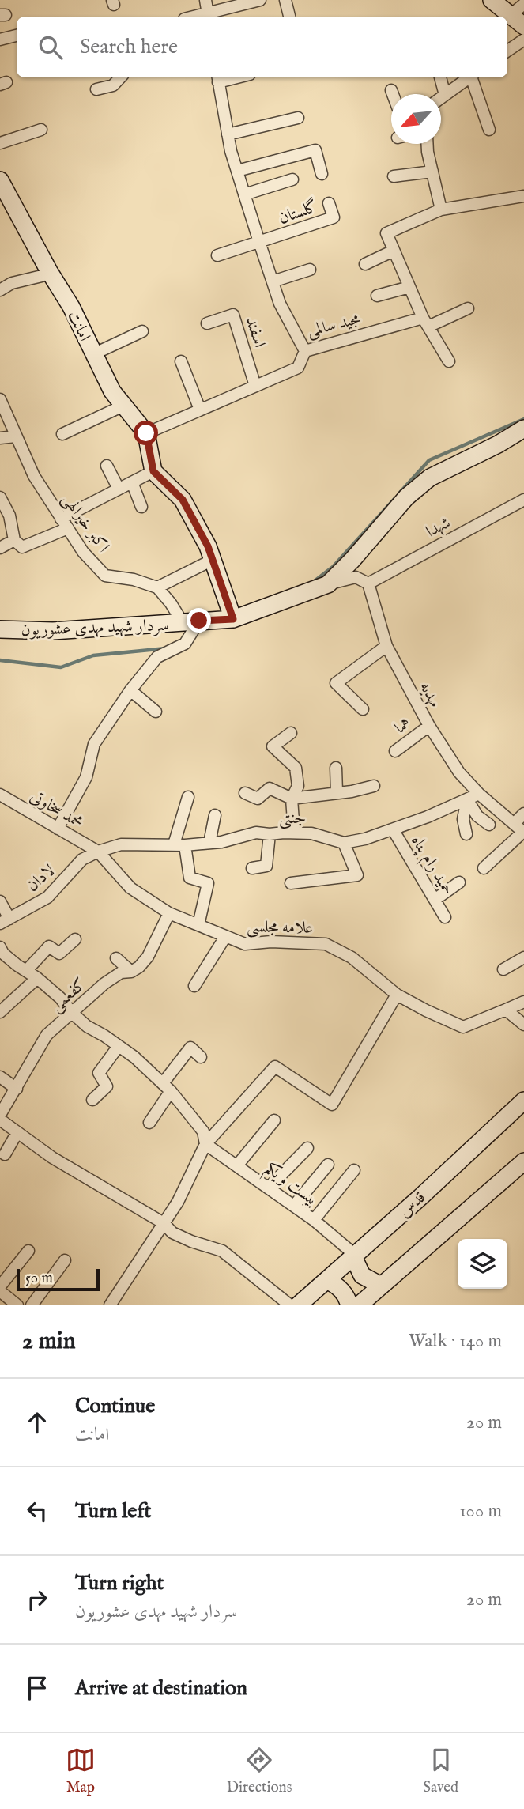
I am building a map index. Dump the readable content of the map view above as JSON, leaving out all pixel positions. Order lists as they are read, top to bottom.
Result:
{
  "streets": {
    "street": [
      "گلستان",
      "مجید سالمی",
      "امانت",
      "اسفند",
      "اکبر خیرالهی",
      "شهدا",
      "سردار شهید مهدی عشوریون",
      "مهدیه",
      "هما",
      "محمد سخاوتی",
      "جنتی",
      "حمید رام پناه",
      "لادان",
      "علامه مجلسی",
      "کفعمی",
      "بیست و یکم",
      "قدس"
    ]
  },
  "crossings": [
    ["گلستان", "مجید سالمی"],
    ["شهدا", "مهدیه"],
    ["مهدیه", "هما"],
    ["مهدیه", "جنتی"],
    ["محمد سخاوتی", "جنتی"],
    ["محمد سخاوتی", "لادان"],
    ["محمد سخاوتی", "علامه مجلسی"],
    ["جنتی", "حمید رام پناه"],
    ["جنتی", "لادان"],
    ["جنتی", "علامه مجلسی"],
    ["لادان", "علامه مجلسی"],
    ["علامه مجلسی", "کفعمی"],
    ["بیست و یکم", "قدس"]
  ],
  "scale_bar": "50 m",
  "north": "bottom left",
  "page": {
    "search": "Search here",
    "scale": "50 m",
    "heading": ["2 min", "Walk · 140 m"],
    "list": [
      ["Continue", "امانت", "20 m"],
      ["Turn left", "100 m"],
      ["Turn right", "سردار شهید مهدی عشوریون", "20 m"],
      "Arrive at destination"
    ],
    "nav": ["Map", "Directions", "Saved"]
  }
}
